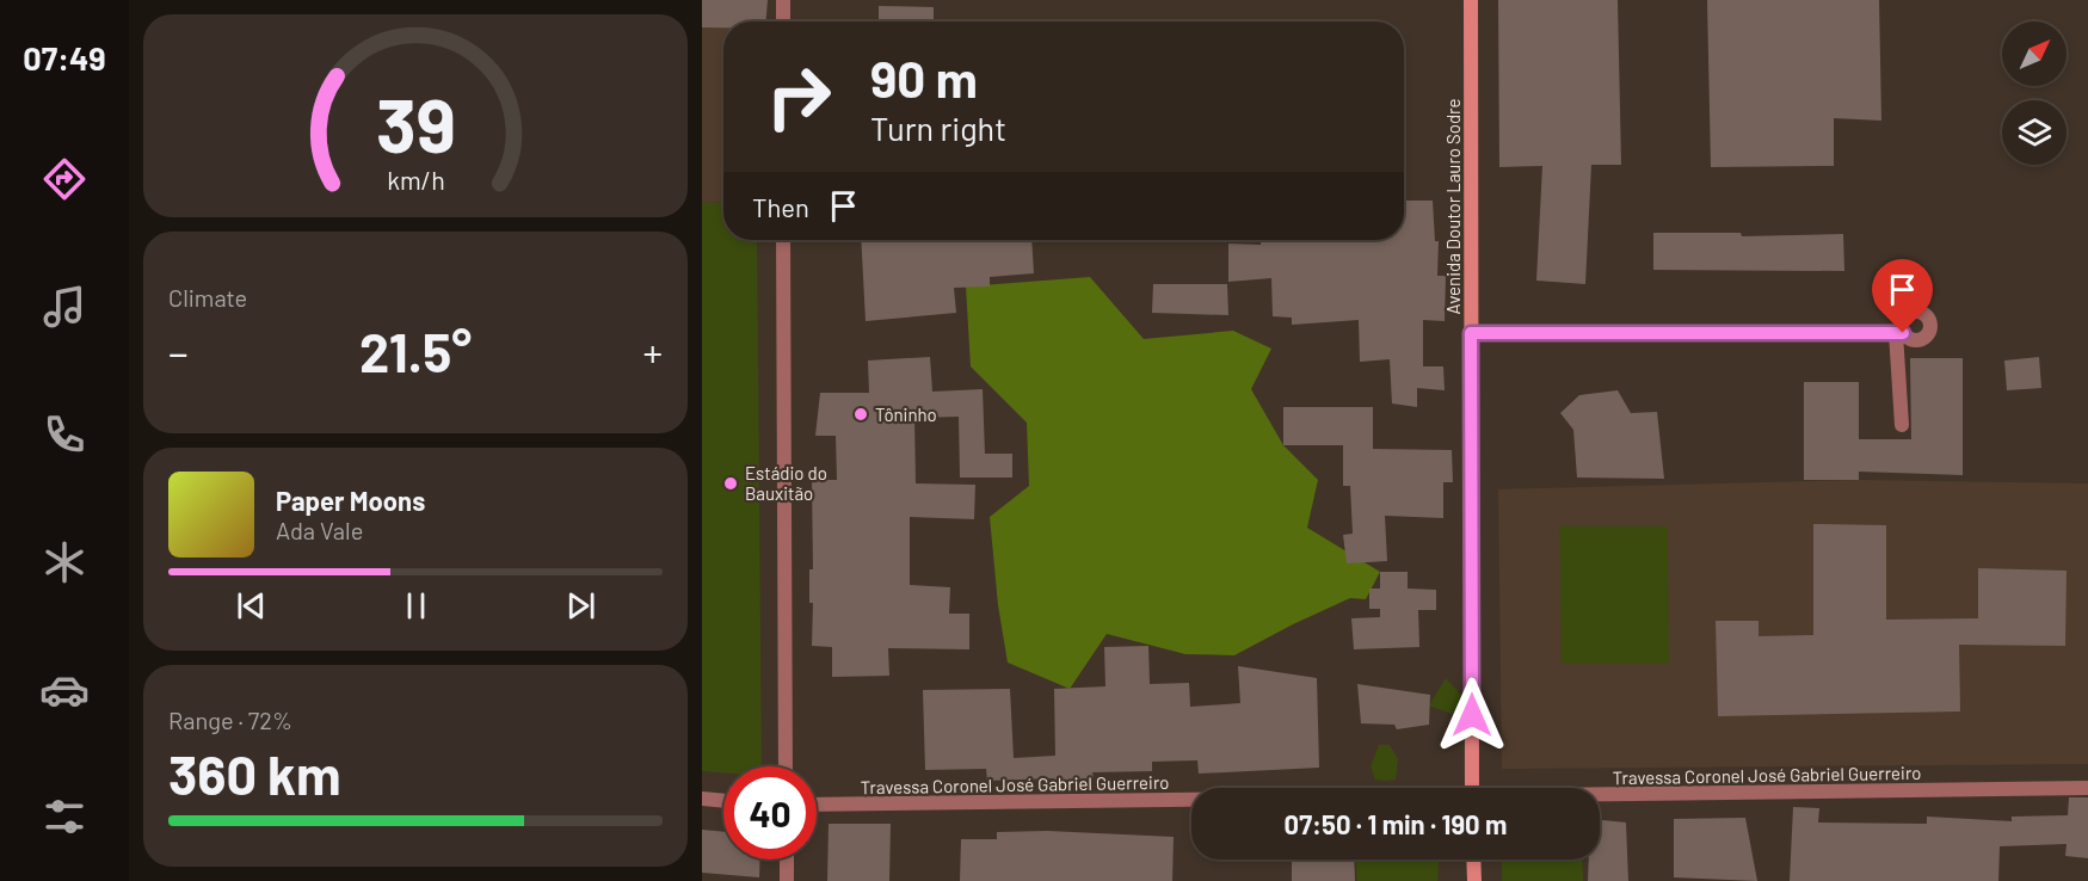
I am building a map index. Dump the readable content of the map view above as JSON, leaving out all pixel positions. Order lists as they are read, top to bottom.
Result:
{
  "streets": {
    "street": ["Avenida Doutor Lauro Sodre", "Travessa Coronel José Gabriel Guerreiro"]
  },
  "places": ["Tôninho", "Estádio do Bauxitão"],
  "north": "top right",
  "page": {
    "tabs": "07:49",
    "turn": ["90 m", "Turn right"],
    "then": "Then",
    "tile": [
      "Climate",
      ["Range · 72%", "360 km"]
    ],
    "heat": ["−", "21.5°", "+"],
    "song": ["Paper Moons", "Ada Vale"],
    "limit": "40",
    "trip": "07:50 · 1 min · 190 m",
    "gauge": ["39", "km/h"]
  }
}
